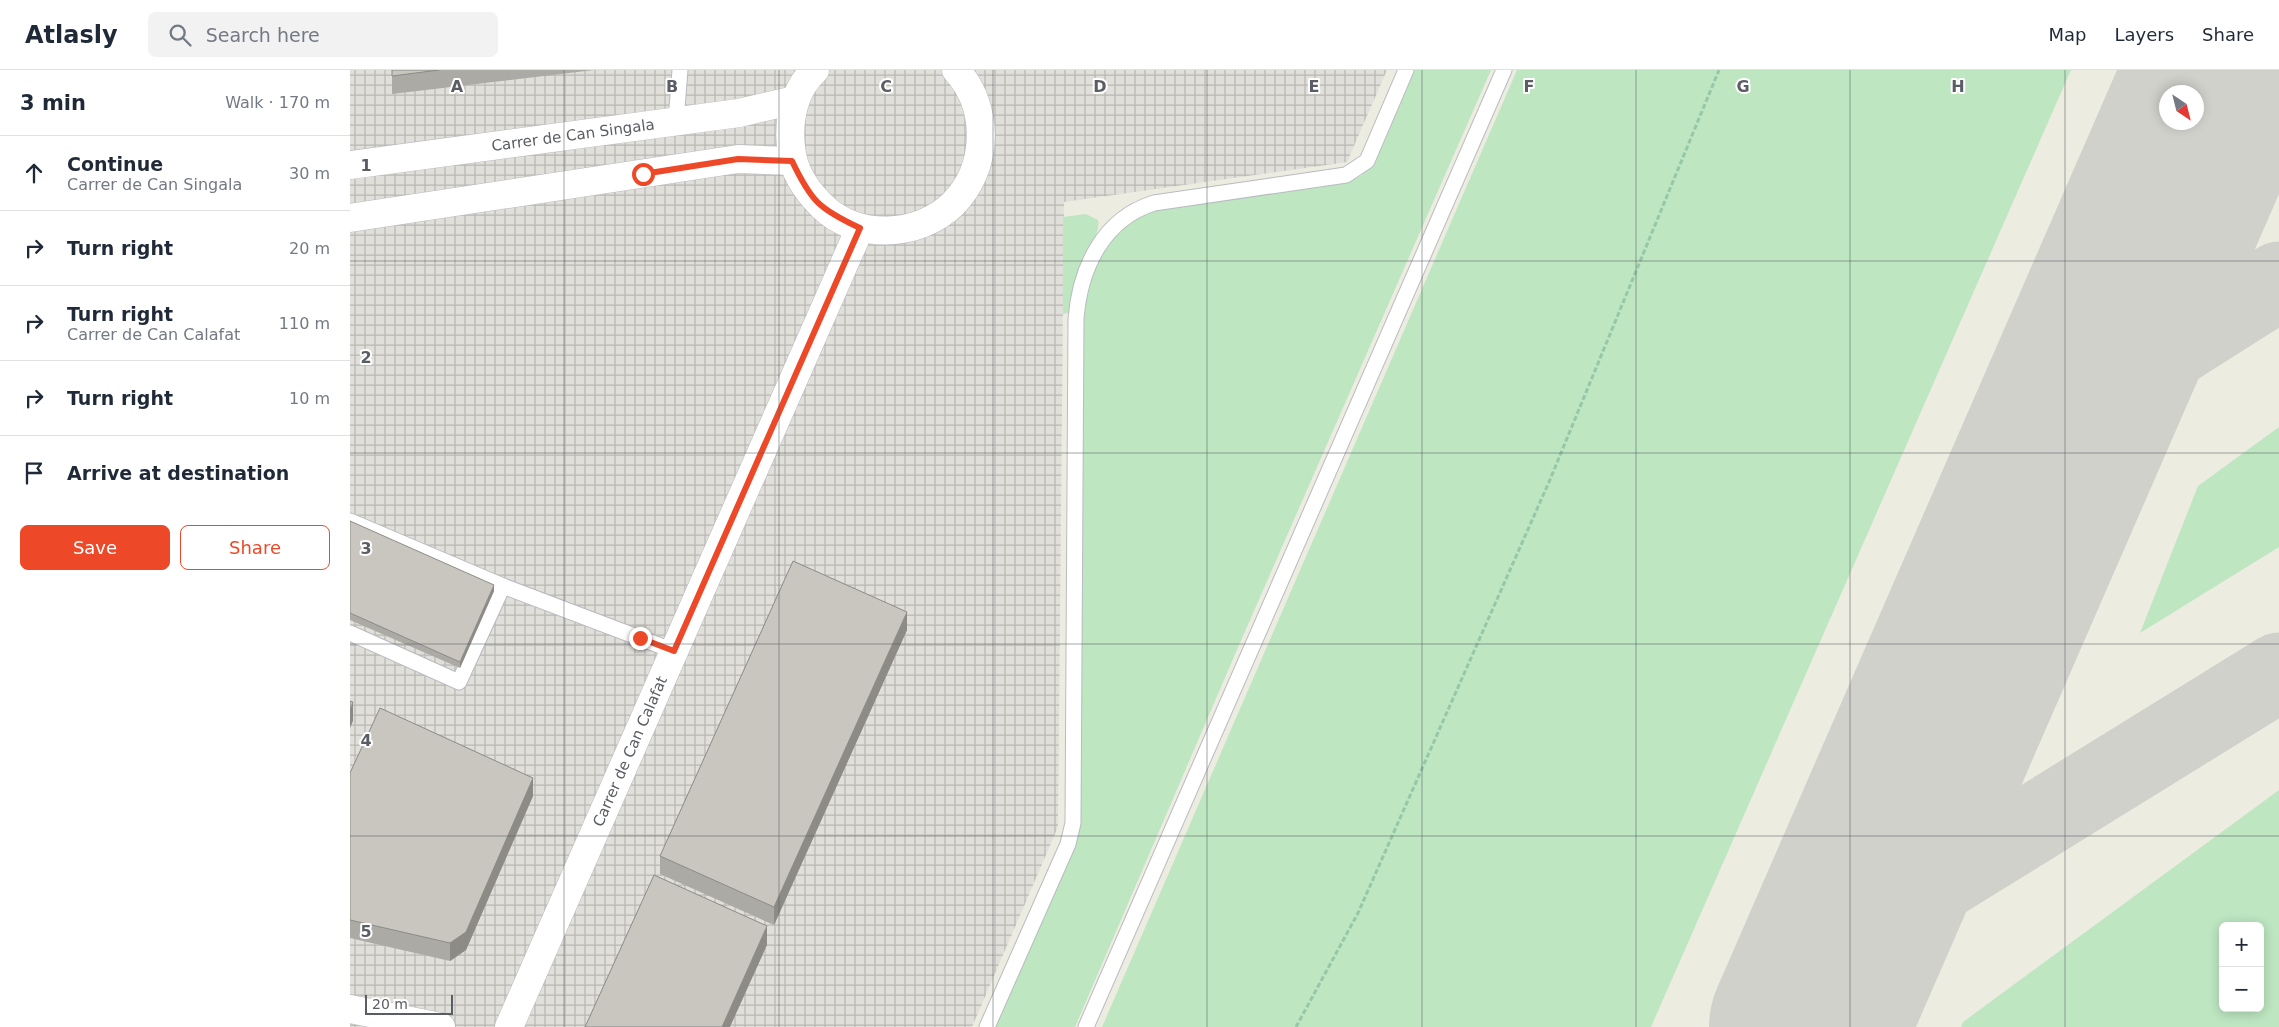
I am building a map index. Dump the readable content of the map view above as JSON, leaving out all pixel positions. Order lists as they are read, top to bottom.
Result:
{
  "streets": {
    "street": ["Carrer de Can Singala", "Carrer de Can Calafat"]
  },
  "scale_bar": "20 m",
  "north": "bottom right",
  "page": {
    "header": "Atlasly",
    "search": "Search here",
    "nav": ["Map", "Layers", "Share"],
    "heading": ["3 min", "Walk · 170 m"],
    "list": [
      ["Continue", "Carrer de Can Singala", "30 m"],
      ["Turn right", "20 m"],
      ["Turn right", "Carrer de Can Calafat", "110 m"],
      ["Turn right", "10 m"],
      "Arrive at destination"
    ],
    "buttons": ["Save", "Share"],
    "map_buttons": ["+", "−"],
    "scale": "20 m"
  },
  "grid": {
    "columns": [
      "A",
      "B",
      "C",
      "D",
      "E",
      "F",
      "G",
      "H"
    ],
    "rows": [
      "1",
      "2",
      "3",
      "4",
      "5"
    ]
  }
}
